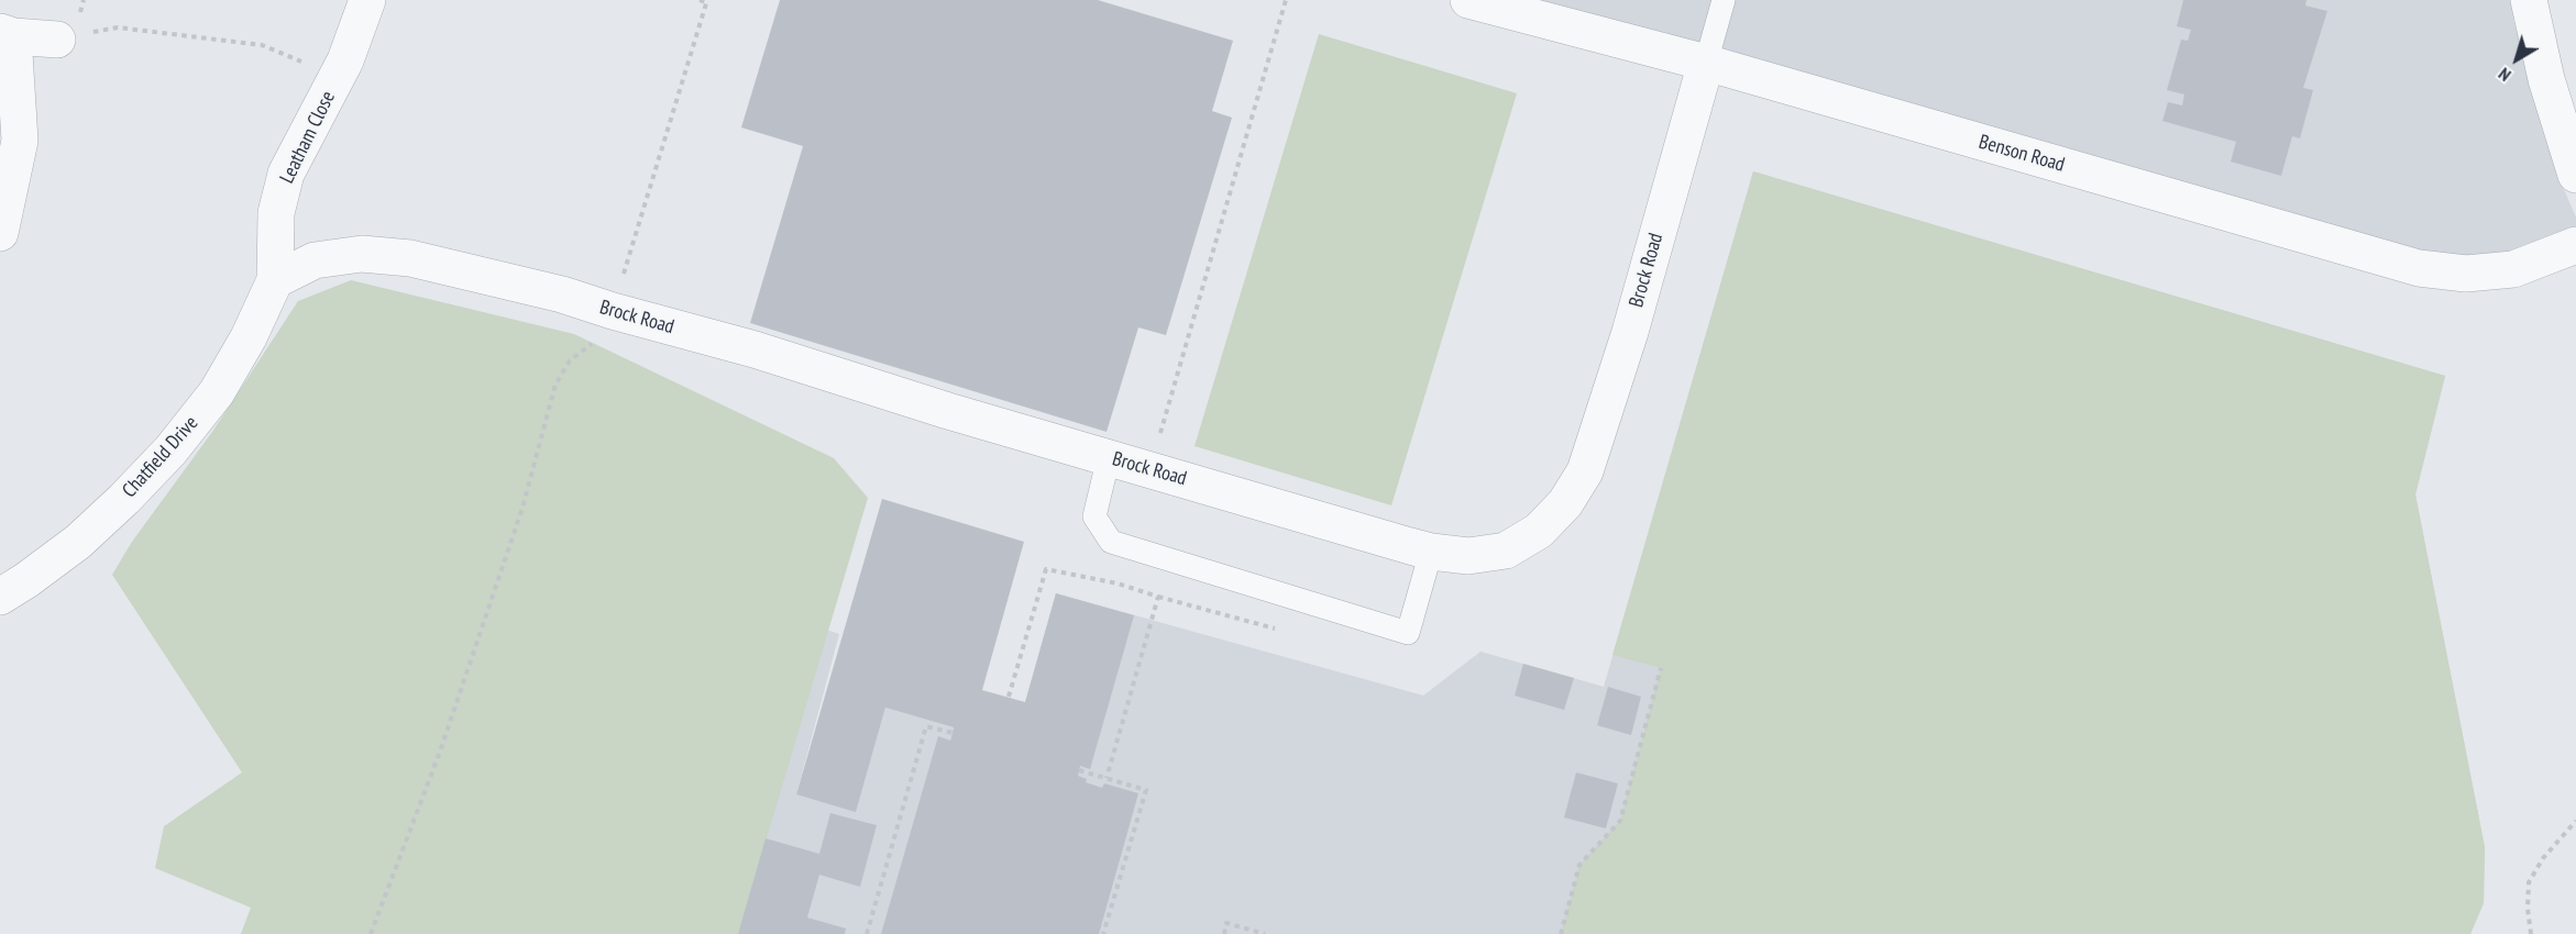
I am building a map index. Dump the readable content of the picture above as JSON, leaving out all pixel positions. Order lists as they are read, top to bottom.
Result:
{
  "streets": {
    "street": [
      "Leatham Close",
      "Benson Road",
      "Brock Road",
      "Chatfield Drive"
    ]
  },
  "crossings": [
    ["Leatham Close", "Brock Road"],
    ["Leatham Close", "Chatfield Drive"],
    ["Benson Road", "Brock Road"],
    ["Brock Road", "Chatfield Drive"]
  ],
  "north": "bottom left"
}
